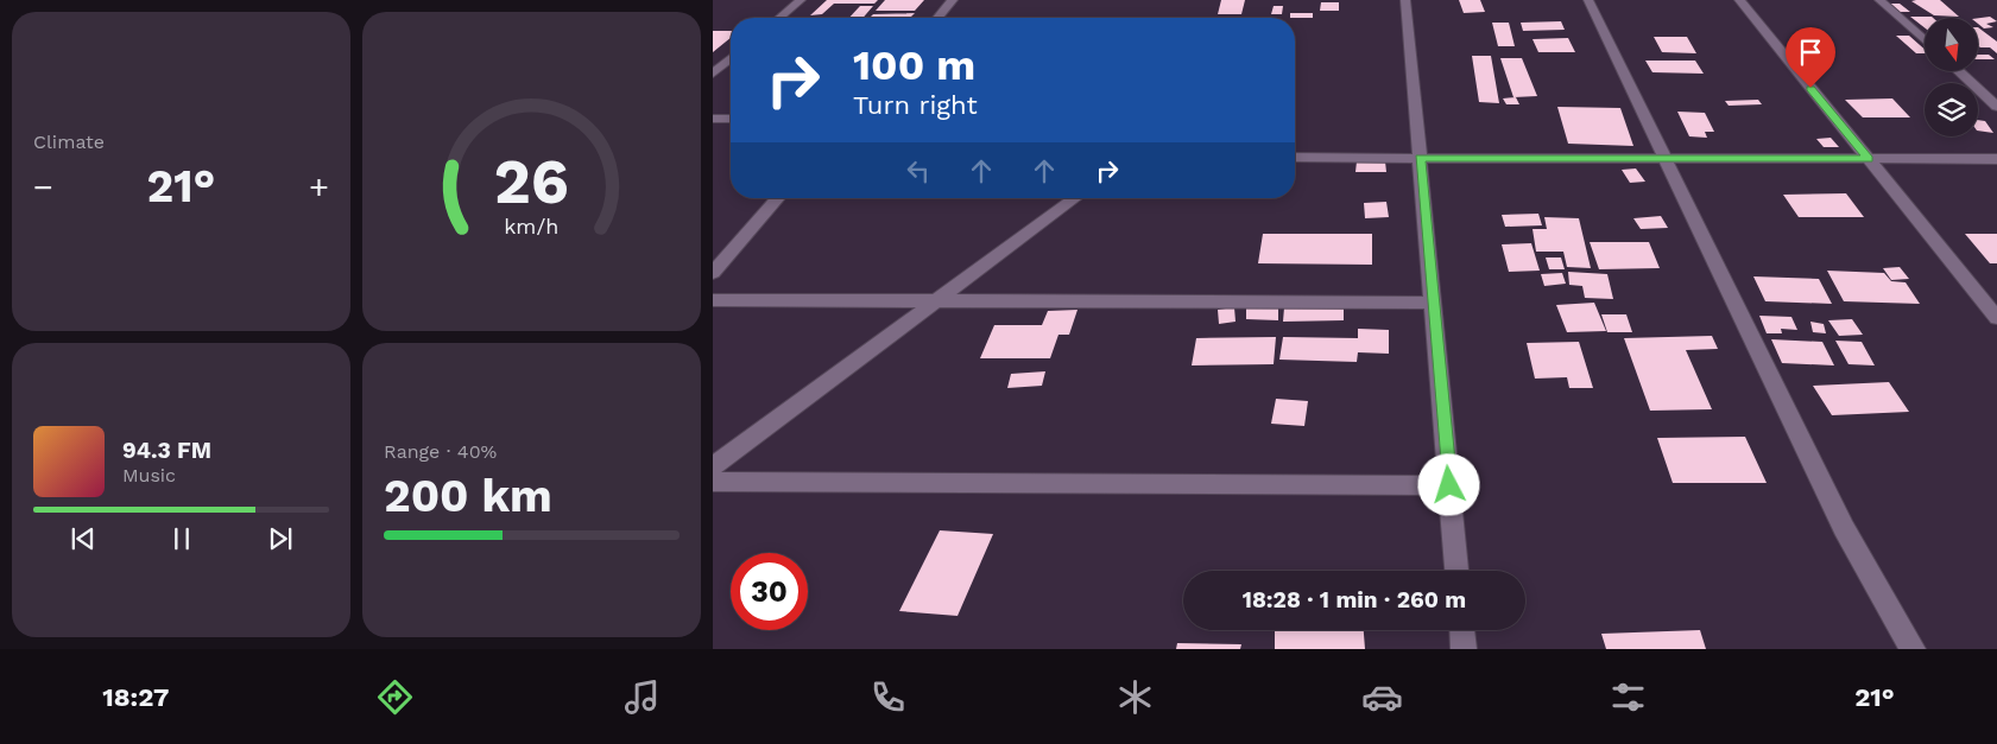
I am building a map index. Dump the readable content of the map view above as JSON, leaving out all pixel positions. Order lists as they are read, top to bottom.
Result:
{
  "north": "bottom",
  "page": {
    "tile": [
      "Climate",
      ["Range · 40%", "200 km"]
    ],
    "turn": ["100 m", "Turn right"],
    "heat": ["−", "21°", "+"],
    "song": ["94.3 FM", "Music"],
    "limit": "30",
    "trip": "18:28 · 1 min · 260 m",
    "tabs": ["18:27", "21°"],
    "gauge": ["26", "km/h"]
  }
}
